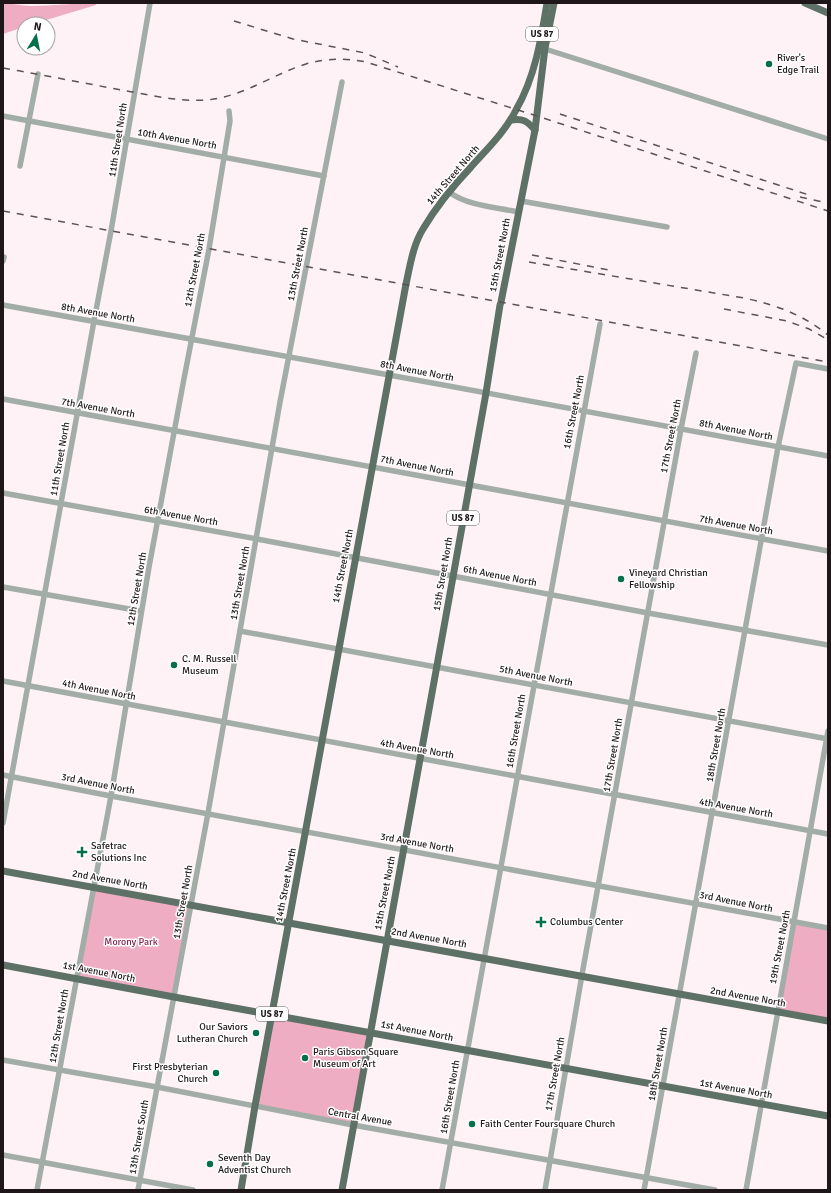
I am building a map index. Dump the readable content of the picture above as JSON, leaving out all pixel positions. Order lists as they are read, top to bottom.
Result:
{
  "streets": {
    "main road": [
      "US 87",
      "14th Street North",
      "15th Street North",
      "2nd Avenue North",
      "1st Avenue North"
    ],
    "street": [
      "10th Avenue North",
      "11th Street North",
      "13th Street North",
      "12th Street North",
      "8th Avenue North",
      "7th Avenue North",
      "16th Street North",
      "17th Street North",
      "6th Avenue North",
      "5th Avenue North",
      "4th Avenue North",
      "18th Street North",
      "3rd Avenue North",
      "19th Street North",
      "Central Avenue",
      "13th Street South"
    ]
  },
  "crossings": [
    ["US 87", "14th Street North"],
    ["US 87", "15th Street North"],
    ["US 87", "Central Avenue"],
    ["10th Avenue North", "11th Street North"],
    ["10th Avenue North", "13th Street North"],
    ["10th Avenue North", "12th Street North"],
    ["11th Street North", "8th Avenue North"],
    ["11th Street North", "7th Avenue North"],
    ["11th Street North", "6th Avenue North"],
    ["11th Street North", "4th Avenue North"],
    ["11th Street North", "3rd Avenue North"],
    ["14th Street North", "15th Street North"],
    ["14th Street North", "8th Avenue North"],
    ["14th Street North", "7th Avenue North"],
    ["14th Street North", "6th Avenue North"],
    ["14th Street North", "5th Avenue North"],
    ["14th Street North", "4th Avenue North"],
    ["14th Street North", "3rd Avenue North"],
    ["14th Street North", "2nd Avenue North"],
    ["14th Street North", "1st Avenue North"],
    ["14th Street North", "Central Avenue"],
    ["15th Street North", "8th Avenue North"],
    ["15th Street North", "7th Avenue North"],
    ["15th Street North", "6th Avenue North"],
    ["15th Street North", "5th Avenue North"],
    ["15th Street North", "4th Avenue North"],
    ["15th Street North", "3rd Avenue North"],
    ["15th Street North", "2nd Avenue North"],
    ["15th Street North", "1st Avenue North"],
    ["15th Street North", "Central Avenue"],
    ["13th Street North", "8th Avenue North"],
    ["13th Street North", "7th Avenue North"],
    ["13th Street North", "6th Avenue North"],
    ["13th Street North", "5th Avenue North"],
    ["13th Street North", "4th Avenue North"],
    ["13th Street North", "3rd Avenue North"],
    ["13th Street North", "2nd Avenue North"],
    ["13th Street North", "1st Avenue North"],
    ["13th Street North", "Central Avenue"],
    ["13th Street North", "13th Street South"],
    ["12th Street North", "8th Avenue North"],
    ["12th Street North", "7th Avenue North"],
    ["12th Street North", "6th Avenue North"],
    ["12th Street North", "4th Avenue North"],
    ["12th Street North", "3rd Avenue North"],
    ["12th Street North", "2nd Avenue North"],
    ["12th Street North", "1st Avenue North"],
    ["12th Street North", "Central Avenue"],
    ["8th Avenue North", "16th Street North"],
    ["8th Avenue North", "17th Street North"],
    ["8th Avenue North", "18th Street North"],
    ["7th Avenue North", "16th Street North"],
    ["7th Avenue North", "17th Street North"],
    ["7th Avenue North", "18th Street North"],
    ["16th Street North", "6th Avenue North"],
    ["16th Street North", "5th Avenue North"],
    ["16th Street North", "4th Avenue North"],
    ["16th Street North", "3rd Avenue North"],
    ["16th Street North", "2nd Avenue North"],
    ["16th Street North", "1st Avenue North"],
    ["16th Street North", "Central Avenue"],
    ["17th Street North", "6th Avenue North"],
    ["17th Street North", "5th Avenue North"],
    ["17th Street North", "4th Avenue North"],
    ["17th Street North", "3rd Avenue North"],
    ["17th Street North", "2nd Avenue North"],
    ["17th Street North", "1st Avenue North"],
    ["17th Street North", "Central Avenue"],
    ["6th Avenue North", "18th Street North"],
    ["5th Avenue North", "18th Street North"],
    ["5th Avenue North", "19th Street North"],
    ["4th Avenue North", "18th Street North"],
    ["4th Avenue North", "19th Street North"],
    ["18th Street North", "3rd Avenue North"],
    ["18th Street North", "2nd Avenue North"],
    ["18th Street North", "1st Avenue North"],
    ["18th Street North", "Central Avenue"],
    ["3rd Avenue North", "19th Street North"],
    ["2nd Avenue North", "19th Street North"],
    ["19th Street North", "1st Avenue North"],
    ["Central Avenue", "13th Street South"]
  ],
  "parks": ["Morony Park"],
  "places": {
    "other": [
      "River's Edge Trail",
      "Vineyard Christian Fellowship",
      "C. M. Russell Museum",
      "Our Saviors Lutheran Church",
      "Paris Gibson Square Museum of Art",
      "First Presbyterian Church",
      "Faith Center Foursquare Church",
      "Seventh Day Adventist Church"
    ],
    "health": ["Safetrac Solutions Inc", "Columbus Center"]
  },
  "north": "top"
}
